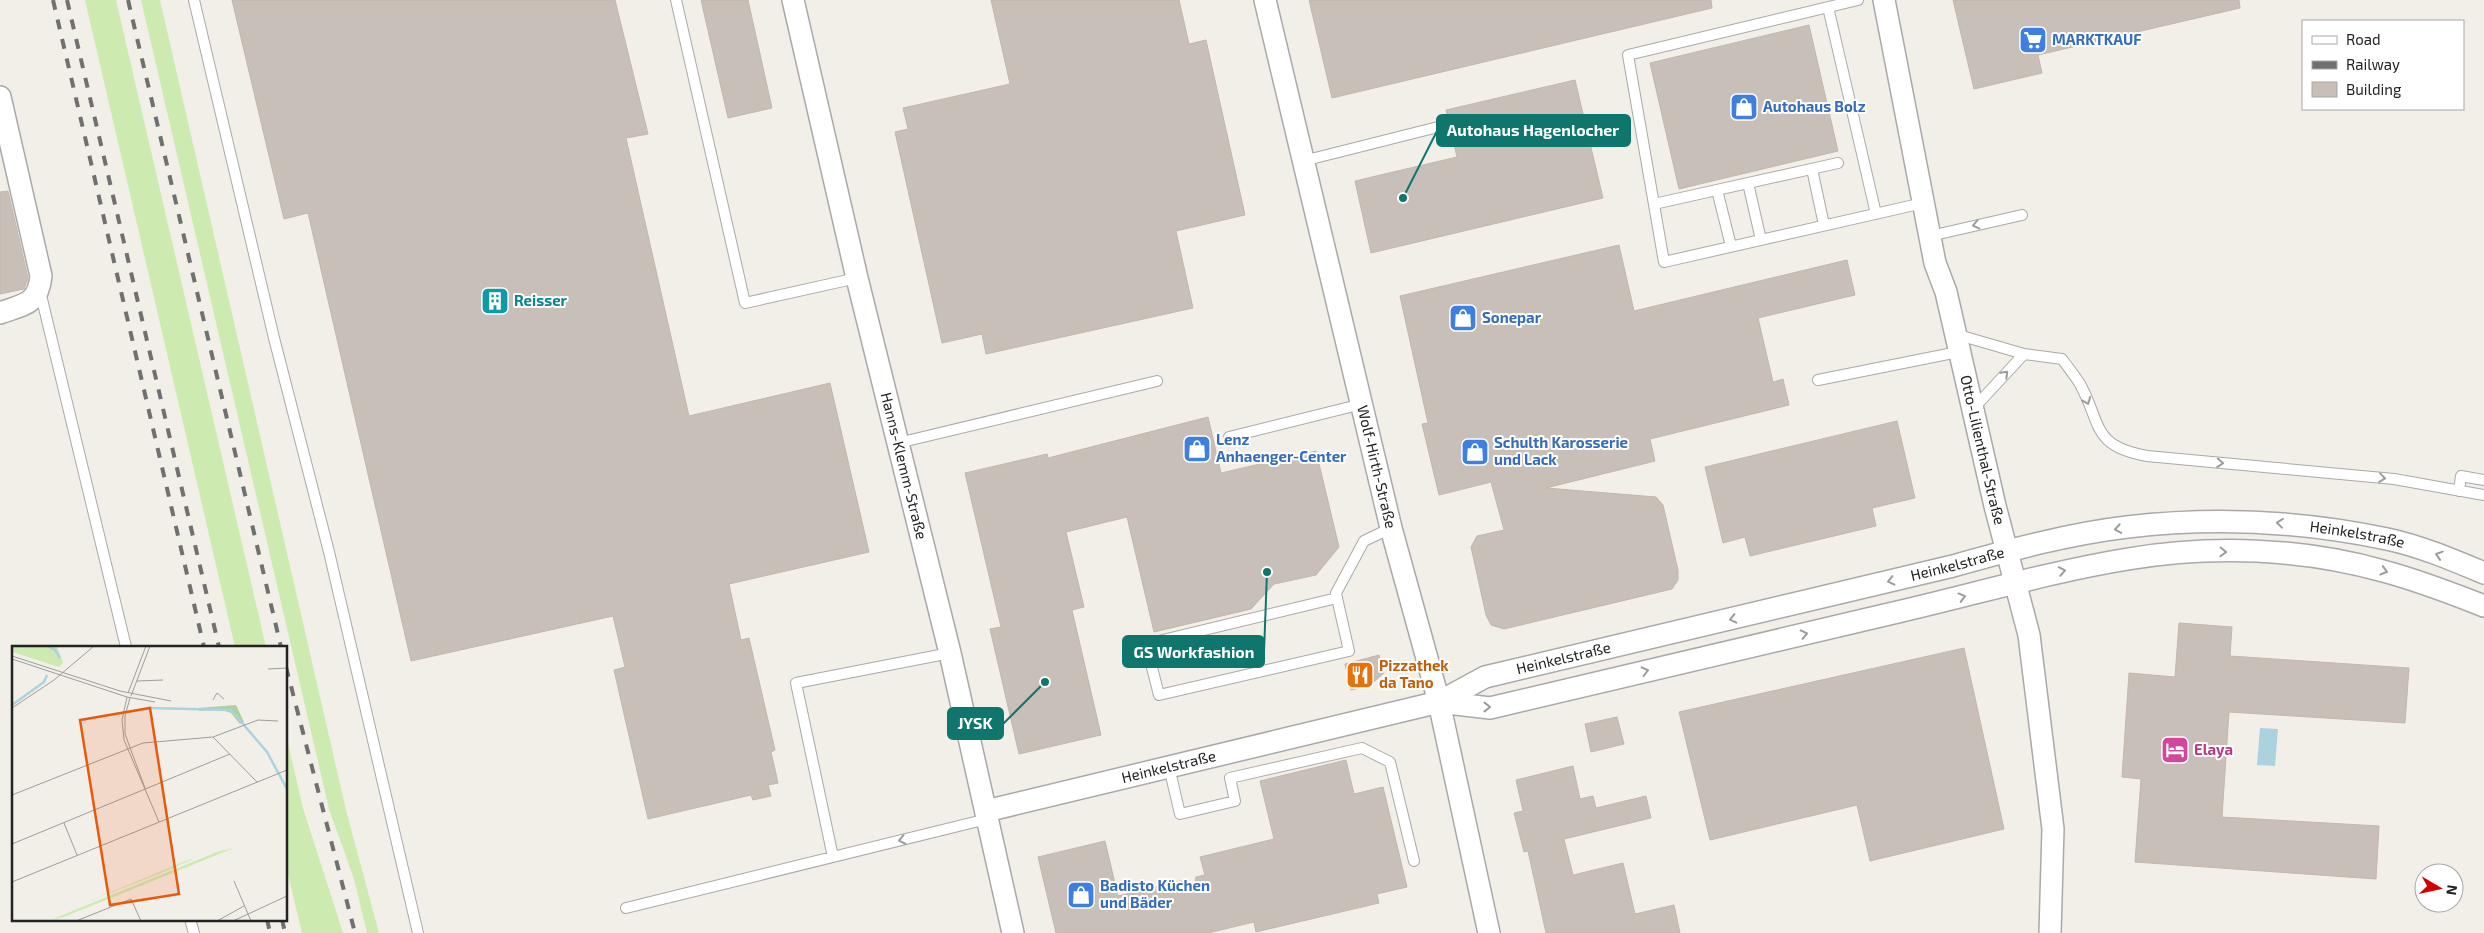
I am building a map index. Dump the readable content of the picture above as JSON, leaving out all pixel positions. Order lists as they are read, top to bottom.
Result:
{
  "streets": {
    "street": [
      "Otto-Lilienthal-Straße",
      "Hanns-Klemm-Straße",
      "Wolf-Hirth-Straße",
      "Heinkelstraße"
    ]
  },
  "crossings": [
    ["Otto-Lilienthal-Straße", "Heinkelstraße"],
    ["Hanns-Klemm-Straße", "Heinkelstraße"],
    ["Wolf-Hirth-Straße", "Heinkelstraße"]
  ],
  "places": {
    "supermarket": ["MARKTKAUF"],
    "shop": [
      "Autohaus Bolz",
      "Sonepar",
      "Lenz Anhaenger-Center",
      "Schulth Karosserie und Lack",
      "Badisto Küchen und Bäder"
    ],
    "other": ["Autohaus Hagenlocher", "GS Workfashion", "JYSK"],
    "building": ["Reisser"],
    "restaurant": ["Pizzathek da Tano"],
    "hotel": ["Elaya"]
  },
  "legend": ["Road", "Railway", "Building"],
  "north": "right"
}
